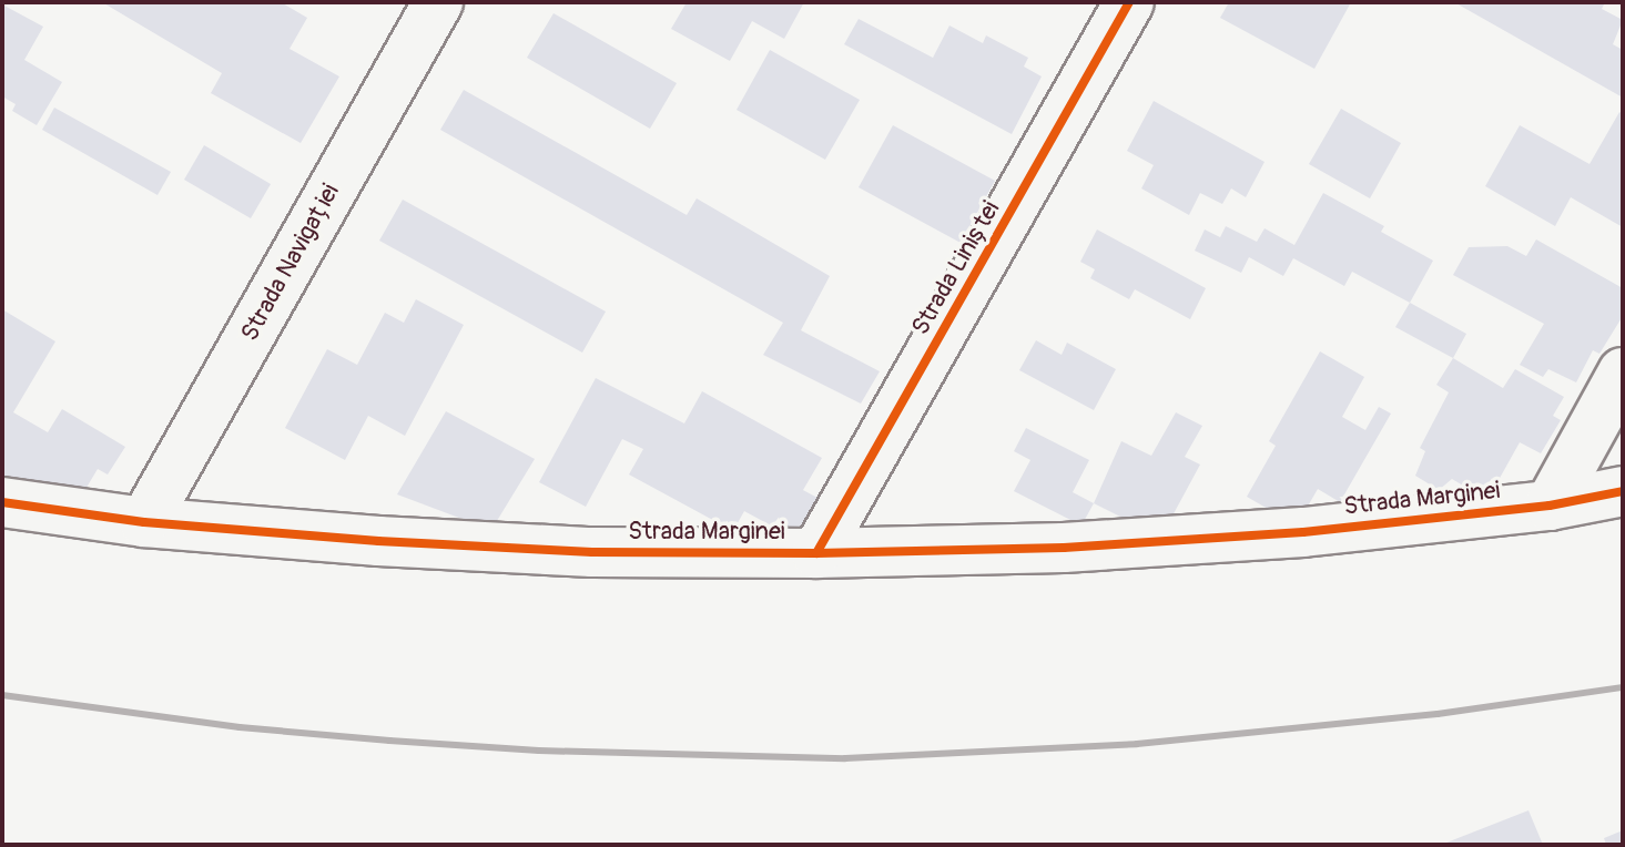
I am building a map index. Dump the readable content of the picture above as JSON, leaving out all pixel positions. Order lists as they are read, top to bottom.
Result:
{
  "streets": {
    "street": ["Strada Navigației", "Strada Liniștei", "Strada Marginei"]
  },
  "crossings": [
    ["Strada Navigației", "Strada Marginei"],
    ["Strada Liniștei", "Strada Marginei"]
  ]
}
